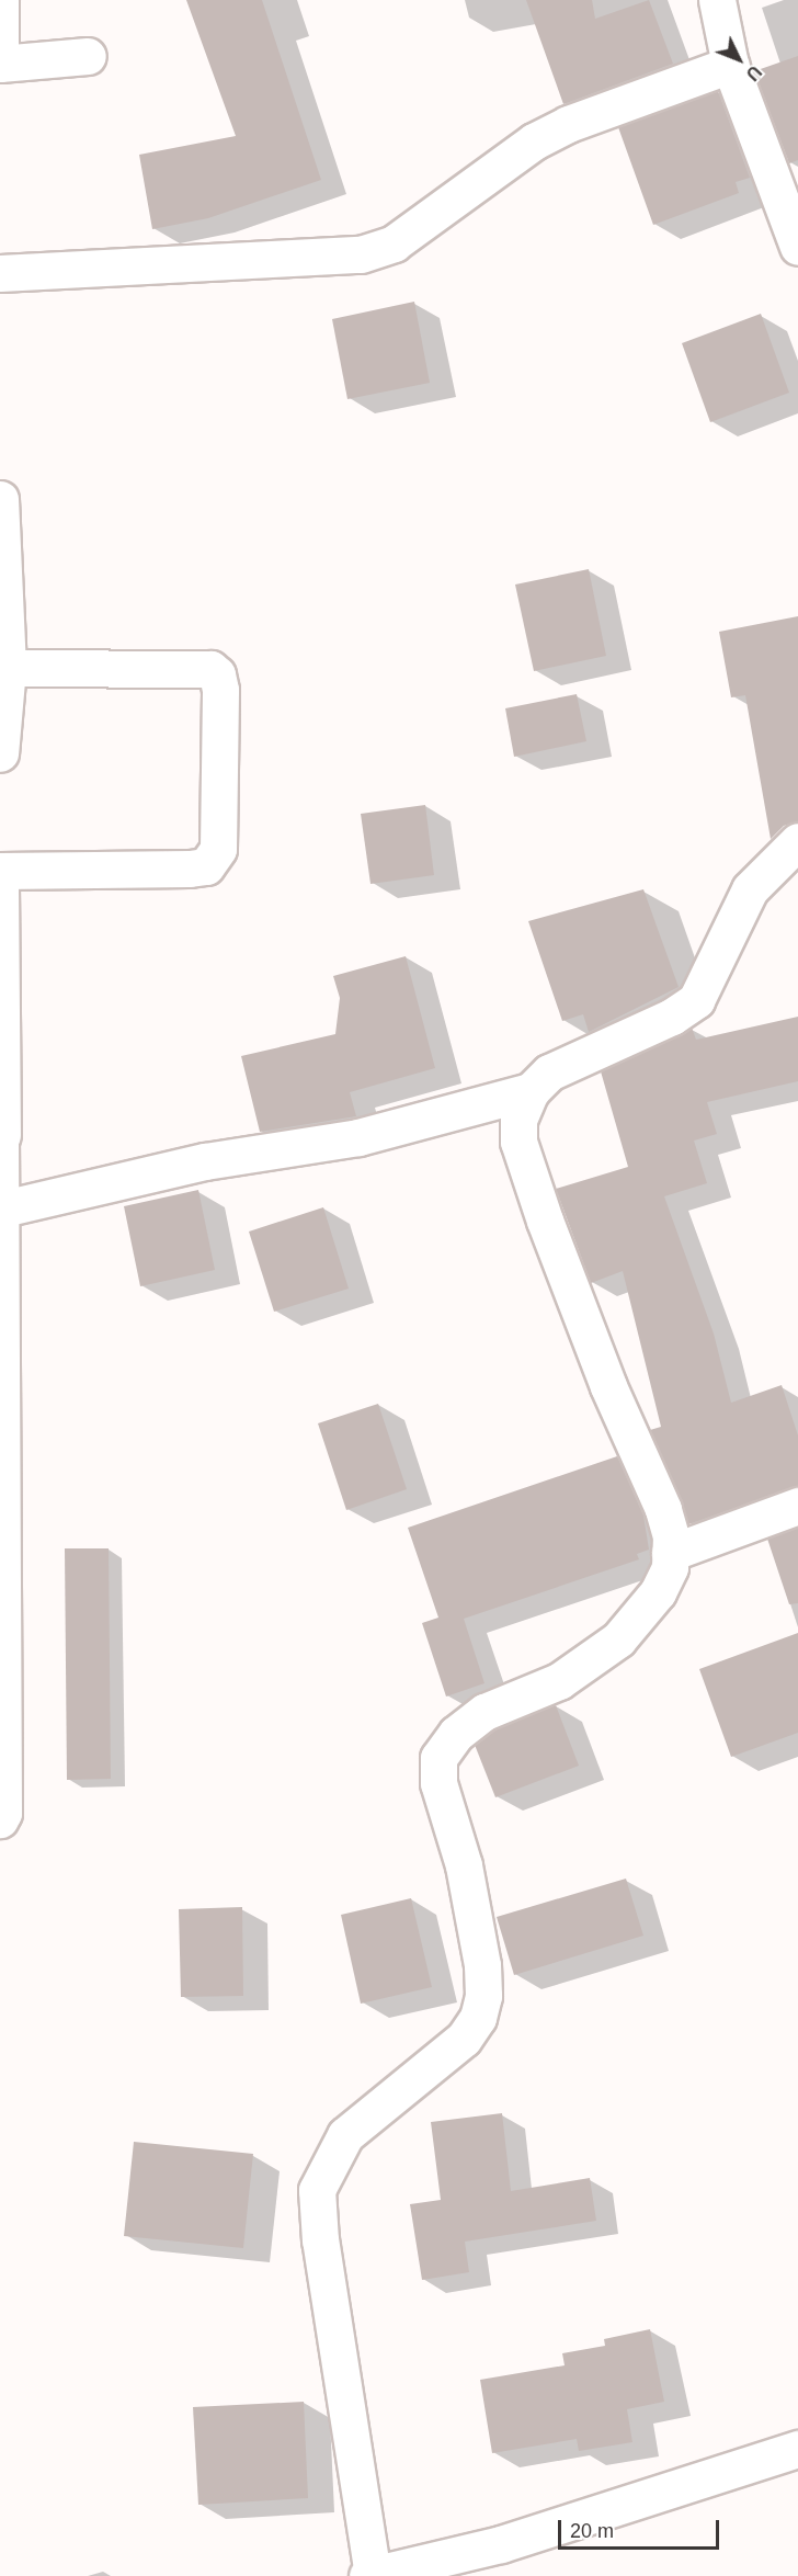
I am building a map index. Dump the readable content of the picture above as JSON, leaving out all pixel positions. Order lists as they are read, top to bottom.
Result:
{
  "scale_bar": "20 m",
  "north": "bottom right"
}
